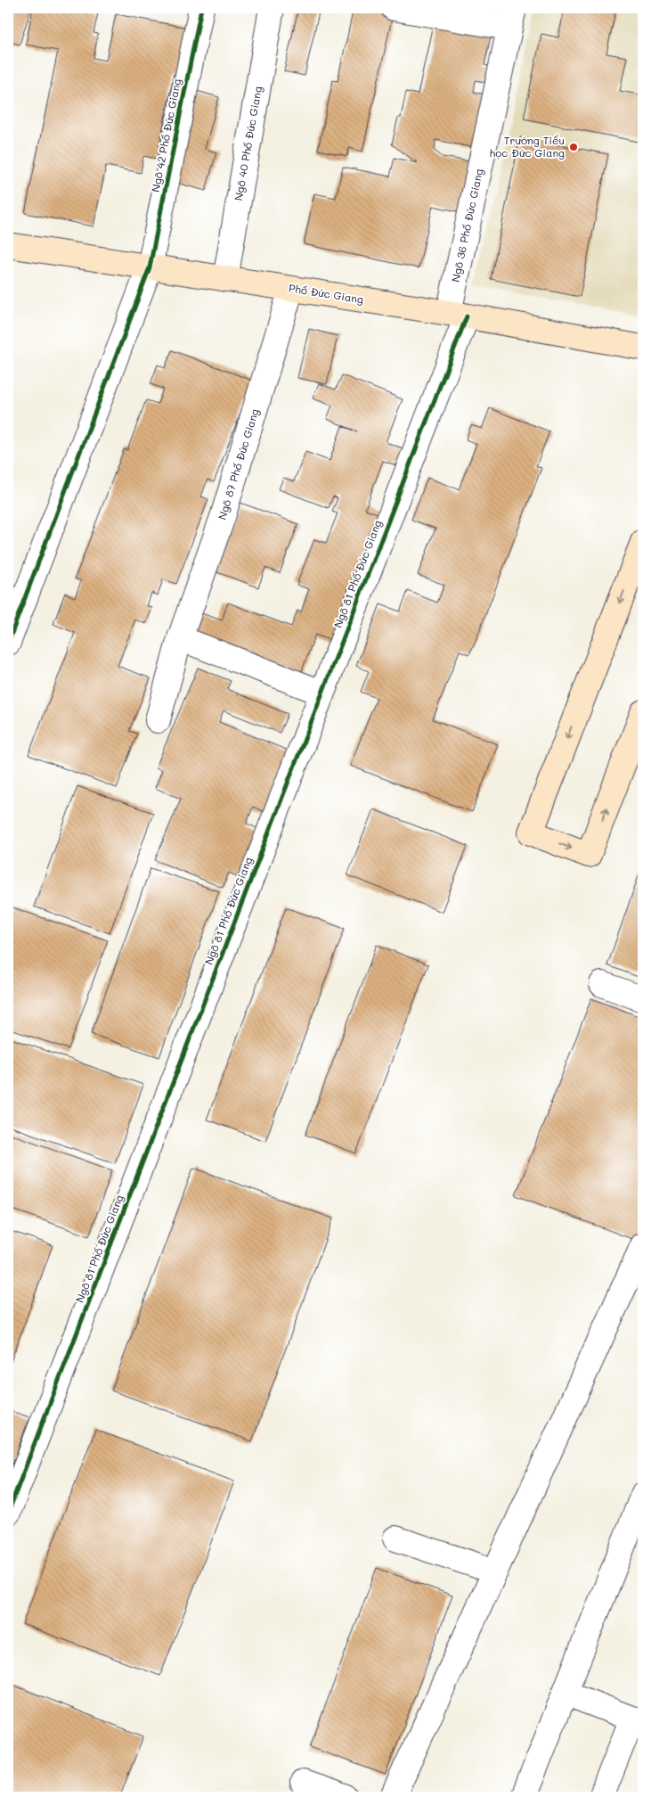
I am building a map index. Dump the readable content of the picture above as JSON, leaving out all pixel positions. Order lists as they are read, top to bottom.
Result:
{
  "streets": {
    "street": [
      "Ngõ 42 Phố Đức Giang",
      "Ngõ 40 Phố Đức Giang",
      "Ngõ 36 Phố Đức Giang",
      "Phố Đức Giang",
      "Ngõ 87 Phố Đức Giang",
      "Ngõ 81 Phố Đức Giang"
    ]
  },
  "crossings": [
    ["Ngõ 42 Phố Đức Giang", "Phố Đức Giang"],
    ["Ngõ 40 Phố Đức Giang", "Phố Đức Giang"],
    ["Ngõ 36 Phố Đức Giang", "Phố Đức Giang"],
    ["Ngõ 36 Phố Đức Giang", "Ngõ 81 Phố Đức Giang"],
    ["Phố Đức Giang", "Ngõ 87 Phố Đức Giang"],
    ["Phố Đức Giang", "Ngõ 81 Phố Đức Giang"]
  ],
  "places": ["Trường Tiểu học Đức Giang"]
}
